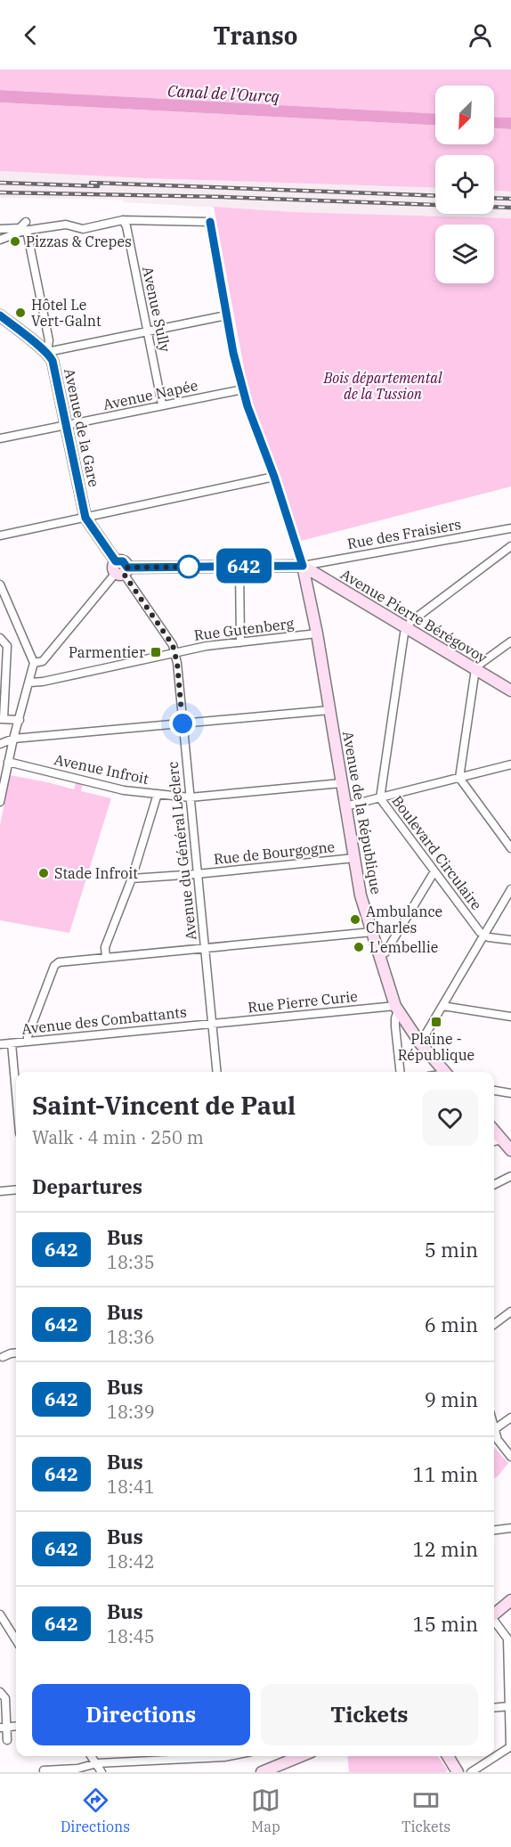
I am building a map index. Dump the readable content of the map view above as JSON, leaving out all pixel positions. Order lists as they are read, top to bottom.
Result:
{
  "streets": {
    "street": [
      "Avenue Sully",
      "Avenue Napée",
      "Avenue de la Gare",
      "Rue des Fraisiers",
      "Avenue Pierre Bérégovoy",
      "Rue Gutenberg",
      "Avenue Infroit",
      "Avenue de la République",
      "Avenue du Général Leclerc",
      "Rue de Bourgogne",
      "Boulevard Circulaire",
      "Rue Pierre Curie",
      "Avenue des Combattants"
    ]
  },
  "crossings": [
    ["Avenue Sully", "Avenue Napée"],
    ["Avenue Napée", "Avenue de la Gare"],
    ["Avenue de la Gare", "Avenue du Général Leclerc"],
    ["Rue des Fraisiers", "Avenue Pierre Bérégovoy"],
    ["Rue des Fraisiers", "Avenue de la République"],
    ["Avenue Pierre Bérégovoy", "Avenue de la République"],
    ["Avenue Pierre Bérégovoy", "Boulevard Circulaire"],
    ["Rue Gutenberg", "Avenue de la République"],
    ["Rue Gutenberg", "Avenue du Général Leclerc"],
    ["Avenue Infroit", "Avenue de la République"],
    ["Avenue Infroit", "Avenue du Général Leclerc"],
    ["Avenue de la République", "Rue de Bourgogne"],
    ["Avenue de la République", "Rue Pierre Curie"],
    ["Avenue du Général Leclerc", "Rue de Bourgogne"],
    ["Avenue du Général Leclerc", "Rue Pierre Curie"],
    ["Avenue du Général Leclerc", "Avenue des Combattants"],
    ["Rue Pierre Curie", "Avenue des Combattants"]
  ],
  "water": ["Canal de l'Ourcq"],
  "parks": ["Bois départemental de la Tussion"],
  "places": {
    "other": [
      "Pizzas & Crepes",
      "Hôtel Le Vert-Galnt",
      "Stade Infroit",
      "Ambulance Charles",
      "L'embellie"
    ],
    "transit": ["Parmentier", "Plaine - République"]
  },
  "lines": ["bus line 642"],
  "north": "bottom left",
  "page": {
    "header": "Transo",
    "on_map": "642",
    "heading": [
      ["Saint-Vincent de Paul", "Walk · 4 min · 250 m"],
      "Departures"
    ],
    "list": [
      {
        "mark": "642",
        "name": "Bus",
        "note": "18:35",
        "value": "5 min"
      },
      {
        "mark": "642",
        "name": "Bus",
        "note": "18:36",
        "value": "6 min"
      },
      {
        "mark": "642",
        "name": "Bus",
        "note": "18:39",
        "value": "9 min"
      },
      {
        "mark": "642",
        "name": "Bus",
        "note": "18:41",
        "value": "11 min"
      },
      {
        "mark": "642",
        "name": "Bus",
        "note": "18:42",
        "value": "12 min"
      },
      {
        "mark": "642",
        "name": "Bus",
        "note": "18:45",
        "value": "15 min"
      }
    ],
    "buttons": ["Directions", "Tickets"],
    "tabs": ["Directions", "Map", "Tickets"]
  }
}
